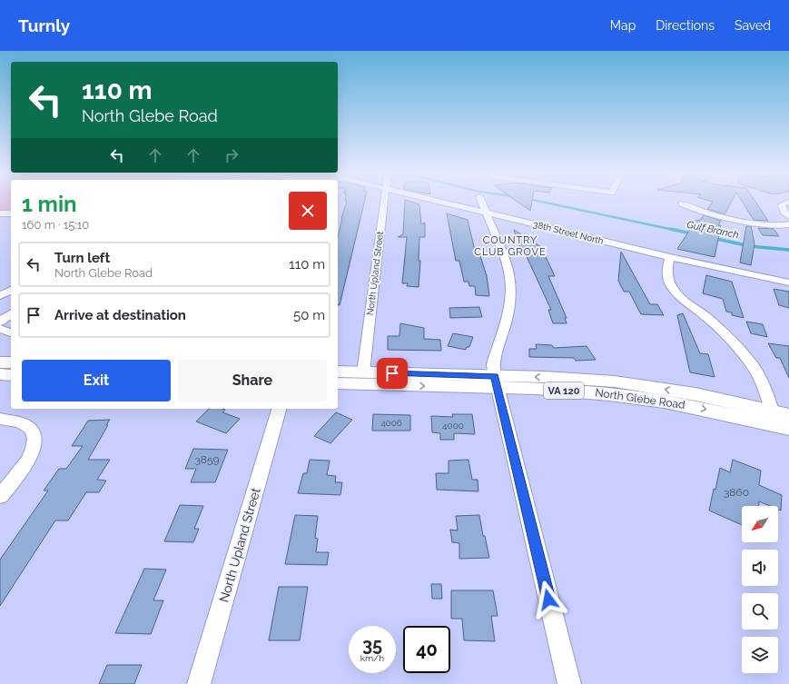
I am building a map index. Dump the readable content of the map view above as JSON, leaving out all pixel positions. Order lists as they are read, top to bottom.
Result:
{
  "streets": {
    "main road": ["VA 120", "North Glebe Road"],
    "street": ["38th Street North", "North Upland Street"]
  },
  "crossings": [
    ["North Upland Street", "North Glebe Road"]
  ],
  "districts": ["COUNTRY CLUB GROVE"],
  "water": ["Gulf Branch"],
  "house_numbers": [
    "4006",
    "4000",
    "3859",
    "3860"
  ],
  "north": "bottom left",
  "page": {
    "header": "Turnly",
    "nav": ["Map", "Directions", "Saved"],
    "turn": ["110 m", "North Glebe Road"],
    "heading": ["1 min", "160 m · 15:10"],
    "list": [
      {
        "name": "Turn left",
        "note": "North Glebe Road",
        "value": "110 m"
      },
      {
        "name": "Arrive at destination",
        "value": "50 m"
      }
    ],
    "buttons": ["Exit", "Share"],
    "speed": "35 km/h",
    "limit": "40"
  }
}
